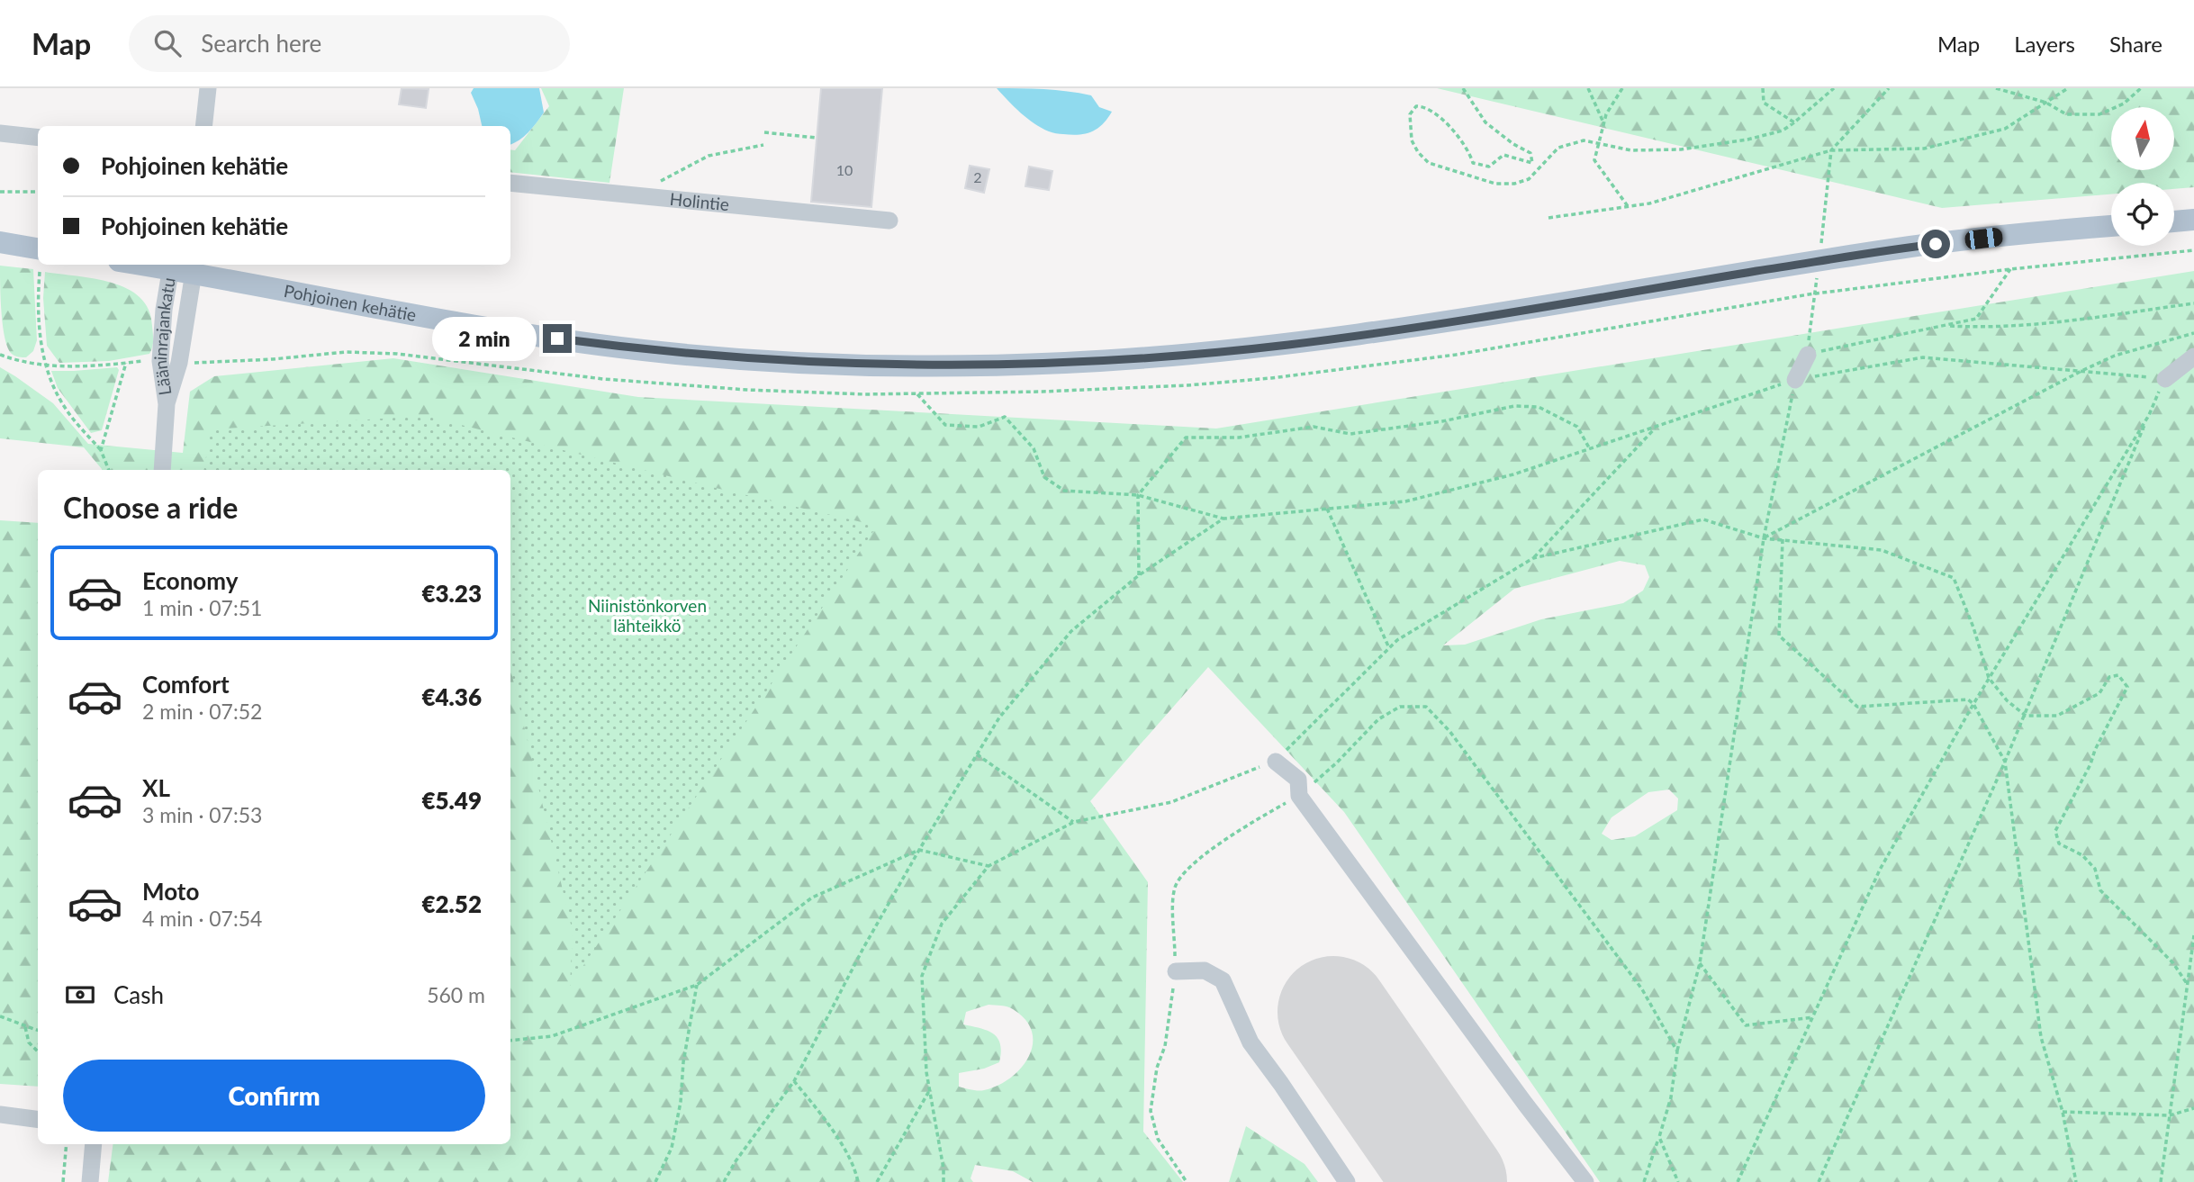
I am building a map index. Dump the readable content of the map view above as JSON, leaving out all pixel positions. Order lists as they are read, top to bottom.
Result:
{
  "streets": {
    "main road": ["Pohjoinen kehätie"],
    "street": ["Holintie", "Lääninrajankatu"]
  },
  "crossings": [
    ["Pohjoinen kehätie", "Lääninrajankatu"]
  ],
  "parks": ["Niinistönkorven lähteikkö"],
  "house_numbers": ["10", "2"],
  "north": "top",
  "page": {
    "header": "Map",
    "search": "Search here",
    "nav": ["Map", "Layers", "Share"],
    "banner": ["Pohjoinen kehätie", "Pohjoinen kehätie"],
    "bubble": "2 min",
    "heading": "Choose a ride",
    "list": [
      {
        "name": "Economy",
        "note": "1 min · 07:51",
        "value": "€3.23"
      },
      {
        "name": "Comfort",
        "note": "2 min · 07:52",
        "value": "€4.36"
      },
      {
        "name": "XL",
        "note": "3 min · 07:53",
        "value": "€5.49"
      },
      {
        "name": "Moto",
        "note": "4 min · 07:54",
        "value": "€2.52"
      }
    ],
    "pay": ["Cash", "560 m"],
    "buttons": "Confirm"
  }
}
